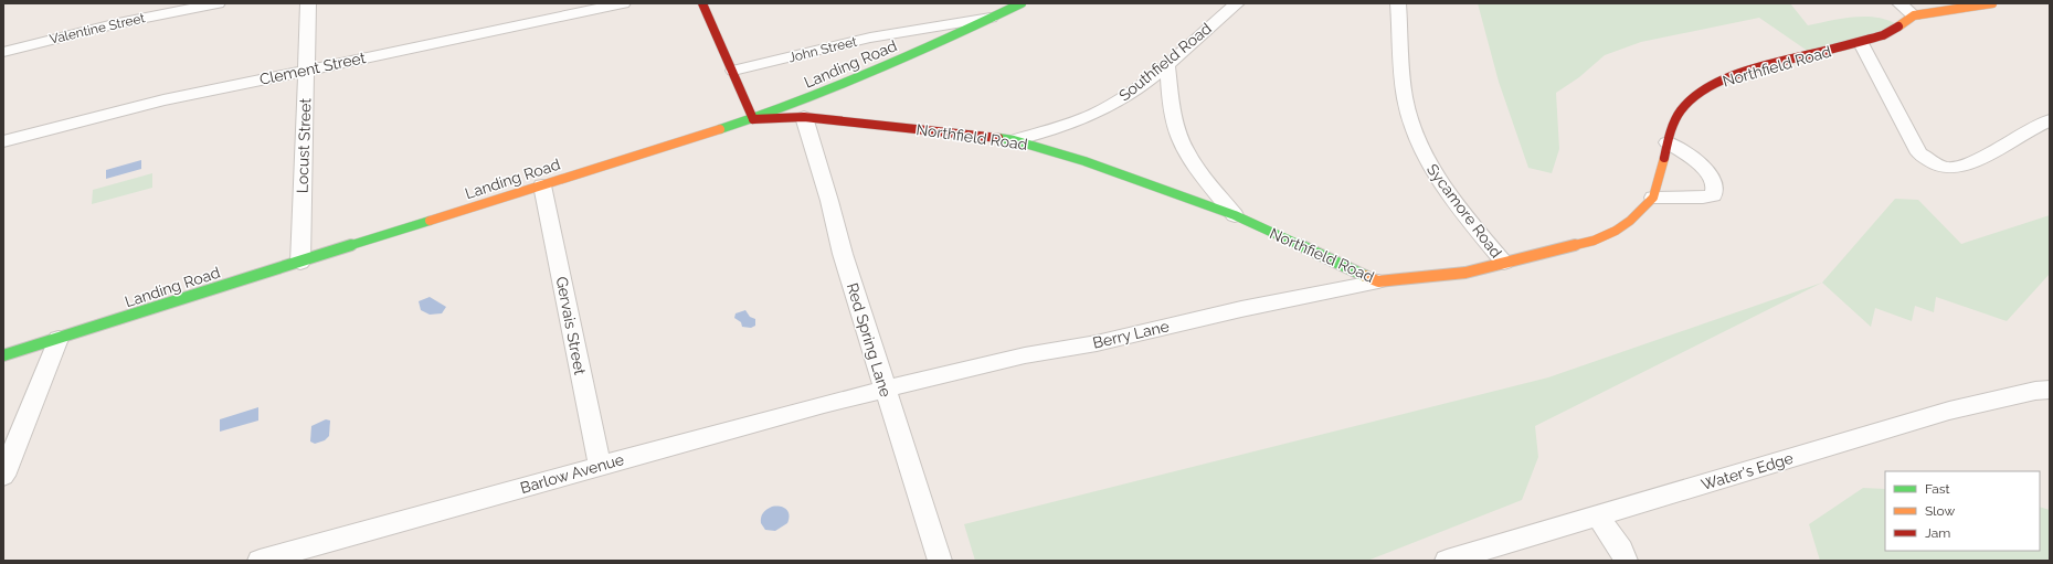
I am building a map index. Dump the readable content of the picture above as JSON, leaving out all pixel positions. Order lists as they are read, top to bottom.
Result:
{
  "streets": {
    "street": [
      "Valentine Street",
      "John Street",
      "Southfield Road",
      "Landing Road",
      "Northfield Road",
      "Clement Street",
      "Locust Street",
      "Sycamore Road",
      "Gervais Street",
      "Berry Lane",
      "Red Spring Lane",
      "Water's Edge",
      "Barlow Avenue"
    ]
  },
  "crossings": [
    ["John Street", "Landing Road"],
    ["Southfield Road", "Northfield Road"],
    ["Landing Road", "Northfield Road"],
    ["Landing Road", "Locust Street"],
    ["Landing Road", "Gervais Street"],
    ["Northfield Road", "Sycamore Road"],
    ["Northfield Road", "Berry Lane"],
    ["Northfield Road", "Red Spring Lane"],
    ["Clement Street", "Locust Street"],
    ["Gervais Street", "Barlow Avenue"],
    ["Berry Lane", "Red Spring Lane"],
    ["Berry Lane", "Barlow Avenue"],
    ["Red Spring Lane", "Barlow Avenue"]
  ],
  "legend": ["Fast", "Slow", "Jam"]
}
